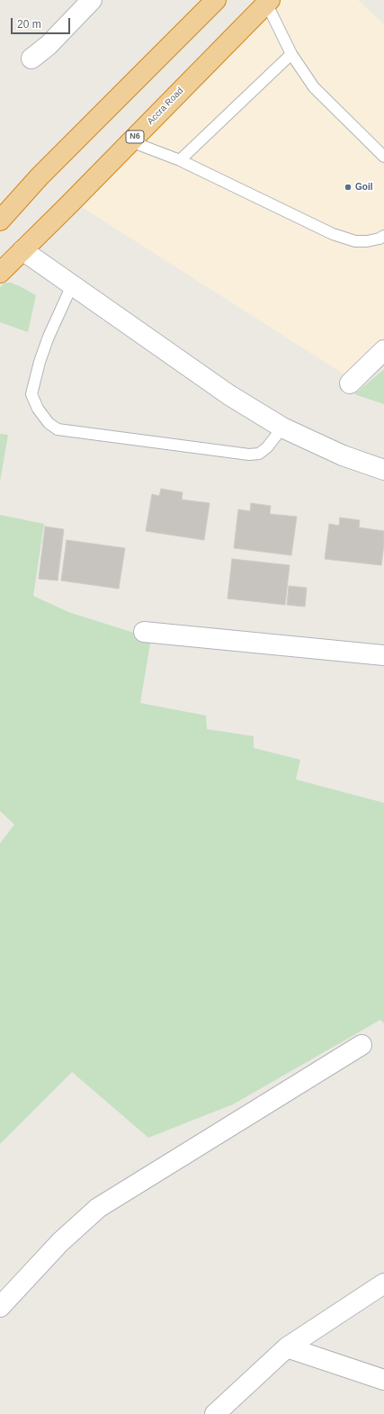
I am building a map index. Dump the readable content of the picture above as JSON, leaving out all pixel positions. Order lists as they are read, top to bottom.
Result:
{
  "streets": {
    "highway": ["Accra Road", "N6"]
  },
  "places": ["Goil"],
  "scale_bar": "20 m"
}
